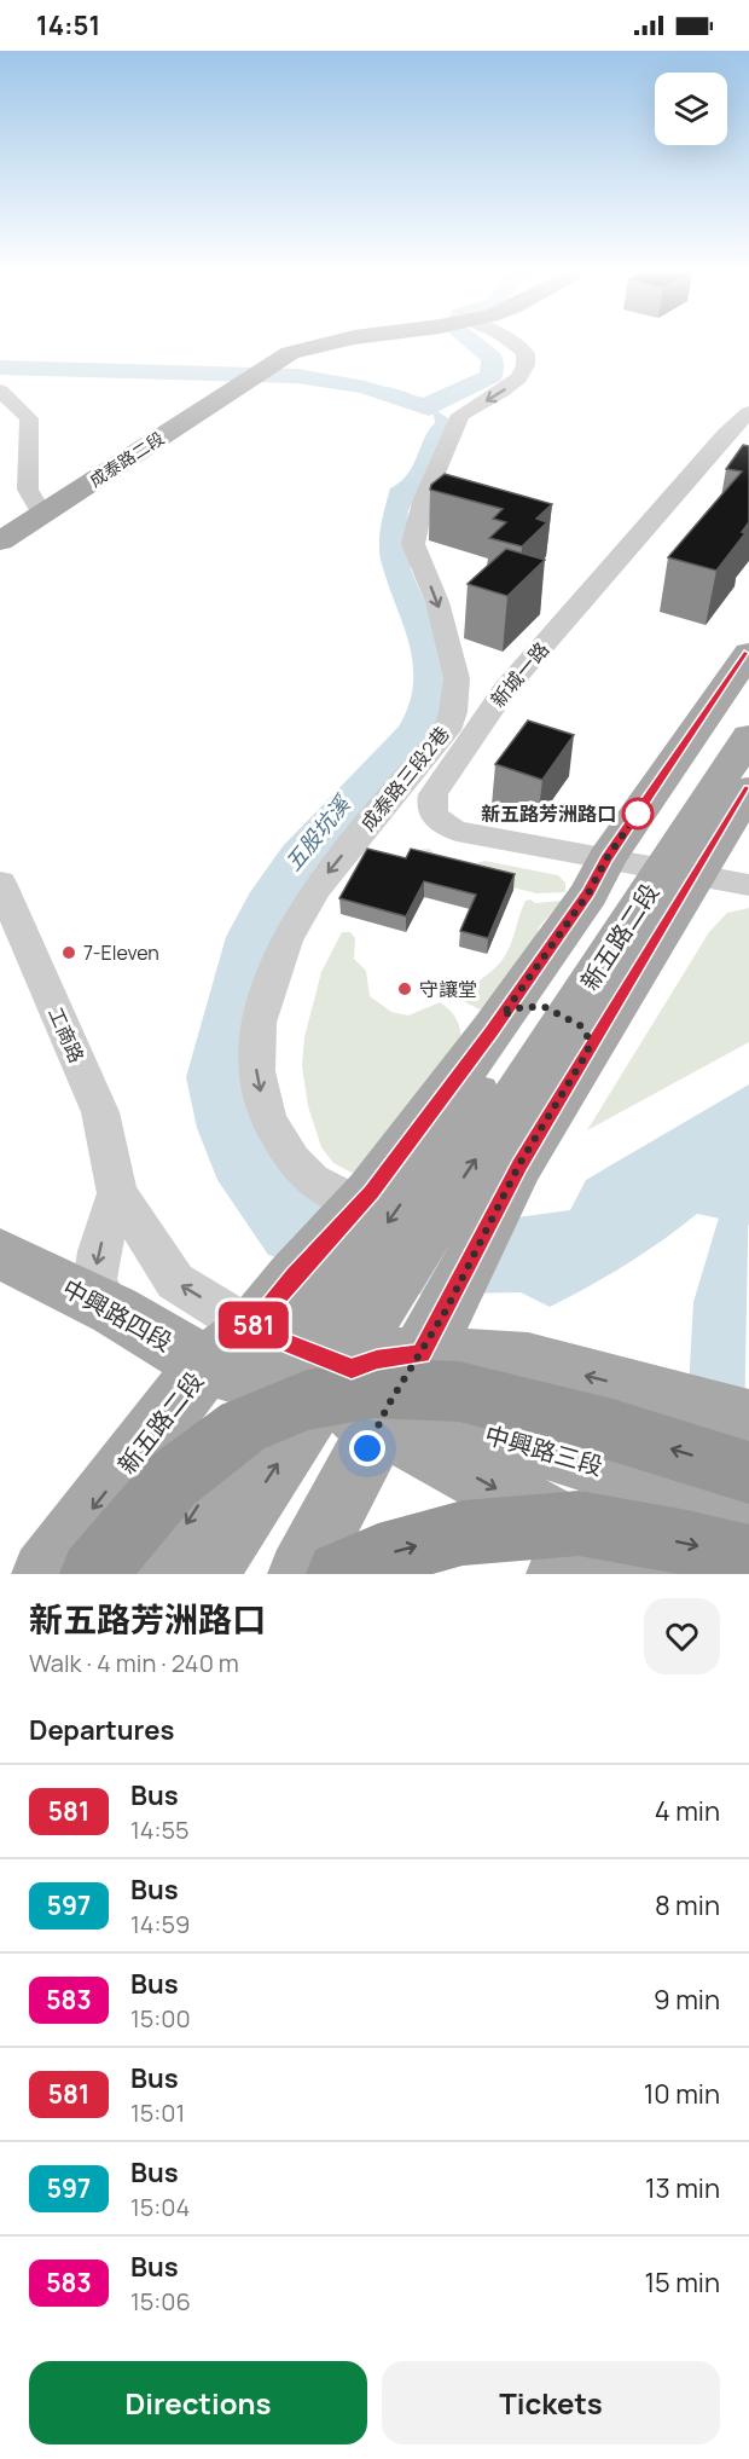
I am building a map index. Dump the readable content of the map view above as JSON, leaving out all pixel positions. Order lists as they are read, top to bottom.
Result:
{
  "streets": {
    "main road": [
      "成泰路二段",
      "新五路二段",
      "中興路四段",
      "中興路三段"
    ],
    "street": ["新城一路", "成泰路三段2巷", "工商路"]
  },
  "crossings": [
    ["新城一路", "新五路二段"],
    ["成泰路三段2巷", "新五路二段"],
    ["新五路二段", "工商路"],
    ["新五路二段", "中興路四段"],
    ["新五路二段", "中興路三段"],
    ["工商路", "中興路四段"],
    ["中興路四段", "中興路三段"]
  ],
  "one_way": ["成泰路三段2巷", "工商路"],
  "water": ["五股坑溪"],
  "places": ["新五路芳洲路口", "7-Eleven", "守讓堂"],
  "lines": ["bus line 581"],
  "page": {
    "status": "14:51",
    "on_map": "581",
    "heading": [
      ["新五路芳洲路口", "Walk · 4 min · 240 m"],
      "Departures"
    ],
    "list": [
      {
        "mark": "581",
        "name": "Bus",
        "note": "14:55",
        "value": "4 min"
      },
      {
        "mark": "597",
        "name": "Bus",
        "note": "14:59",
        "value": "8 min"
      },
      {
        "mark": "583",
        "name": "Bus",
        "note": "15:00",
        "value": "9 min"
      },
      {
        "mark": "581",
        "name": "Bus",
        "note": "15:01",
        "value": "10 min"
      },
      {
        "mark": "597",
        "name": "Bus",
        "note": "15:04",
        "value": "13 min"
      },
      {
        "mark": "583",
        "name": "Bus",
        "note": "15:06",
        "value": "15 min"
      }
    ],
    "buttons": ["Directions", "Tickets"]
  }
}
